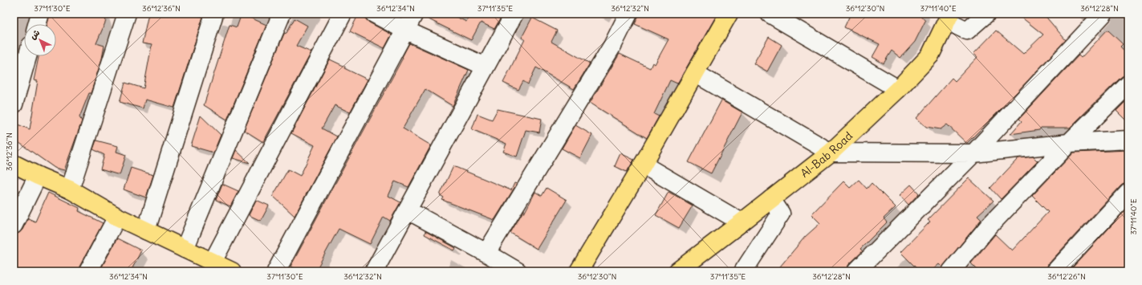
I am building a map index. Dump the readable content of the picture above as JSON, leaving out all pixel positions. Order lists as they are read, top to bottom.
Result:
{
  "streets": {
    "main road": ["Al-Bab Road"]
  },
  "north": "top left",
  "coordinates": [
    "37°11'30\"E",
    "36°12'36\"N",
    "36°12'34\"N",
    "37°11'35\"E",
    "36°12'32\"N",
    "36°12'30\"N",
    "37°11'40\"E",
    "36°12'28\"N",
    "36°12'26\"N"
  ]
}
